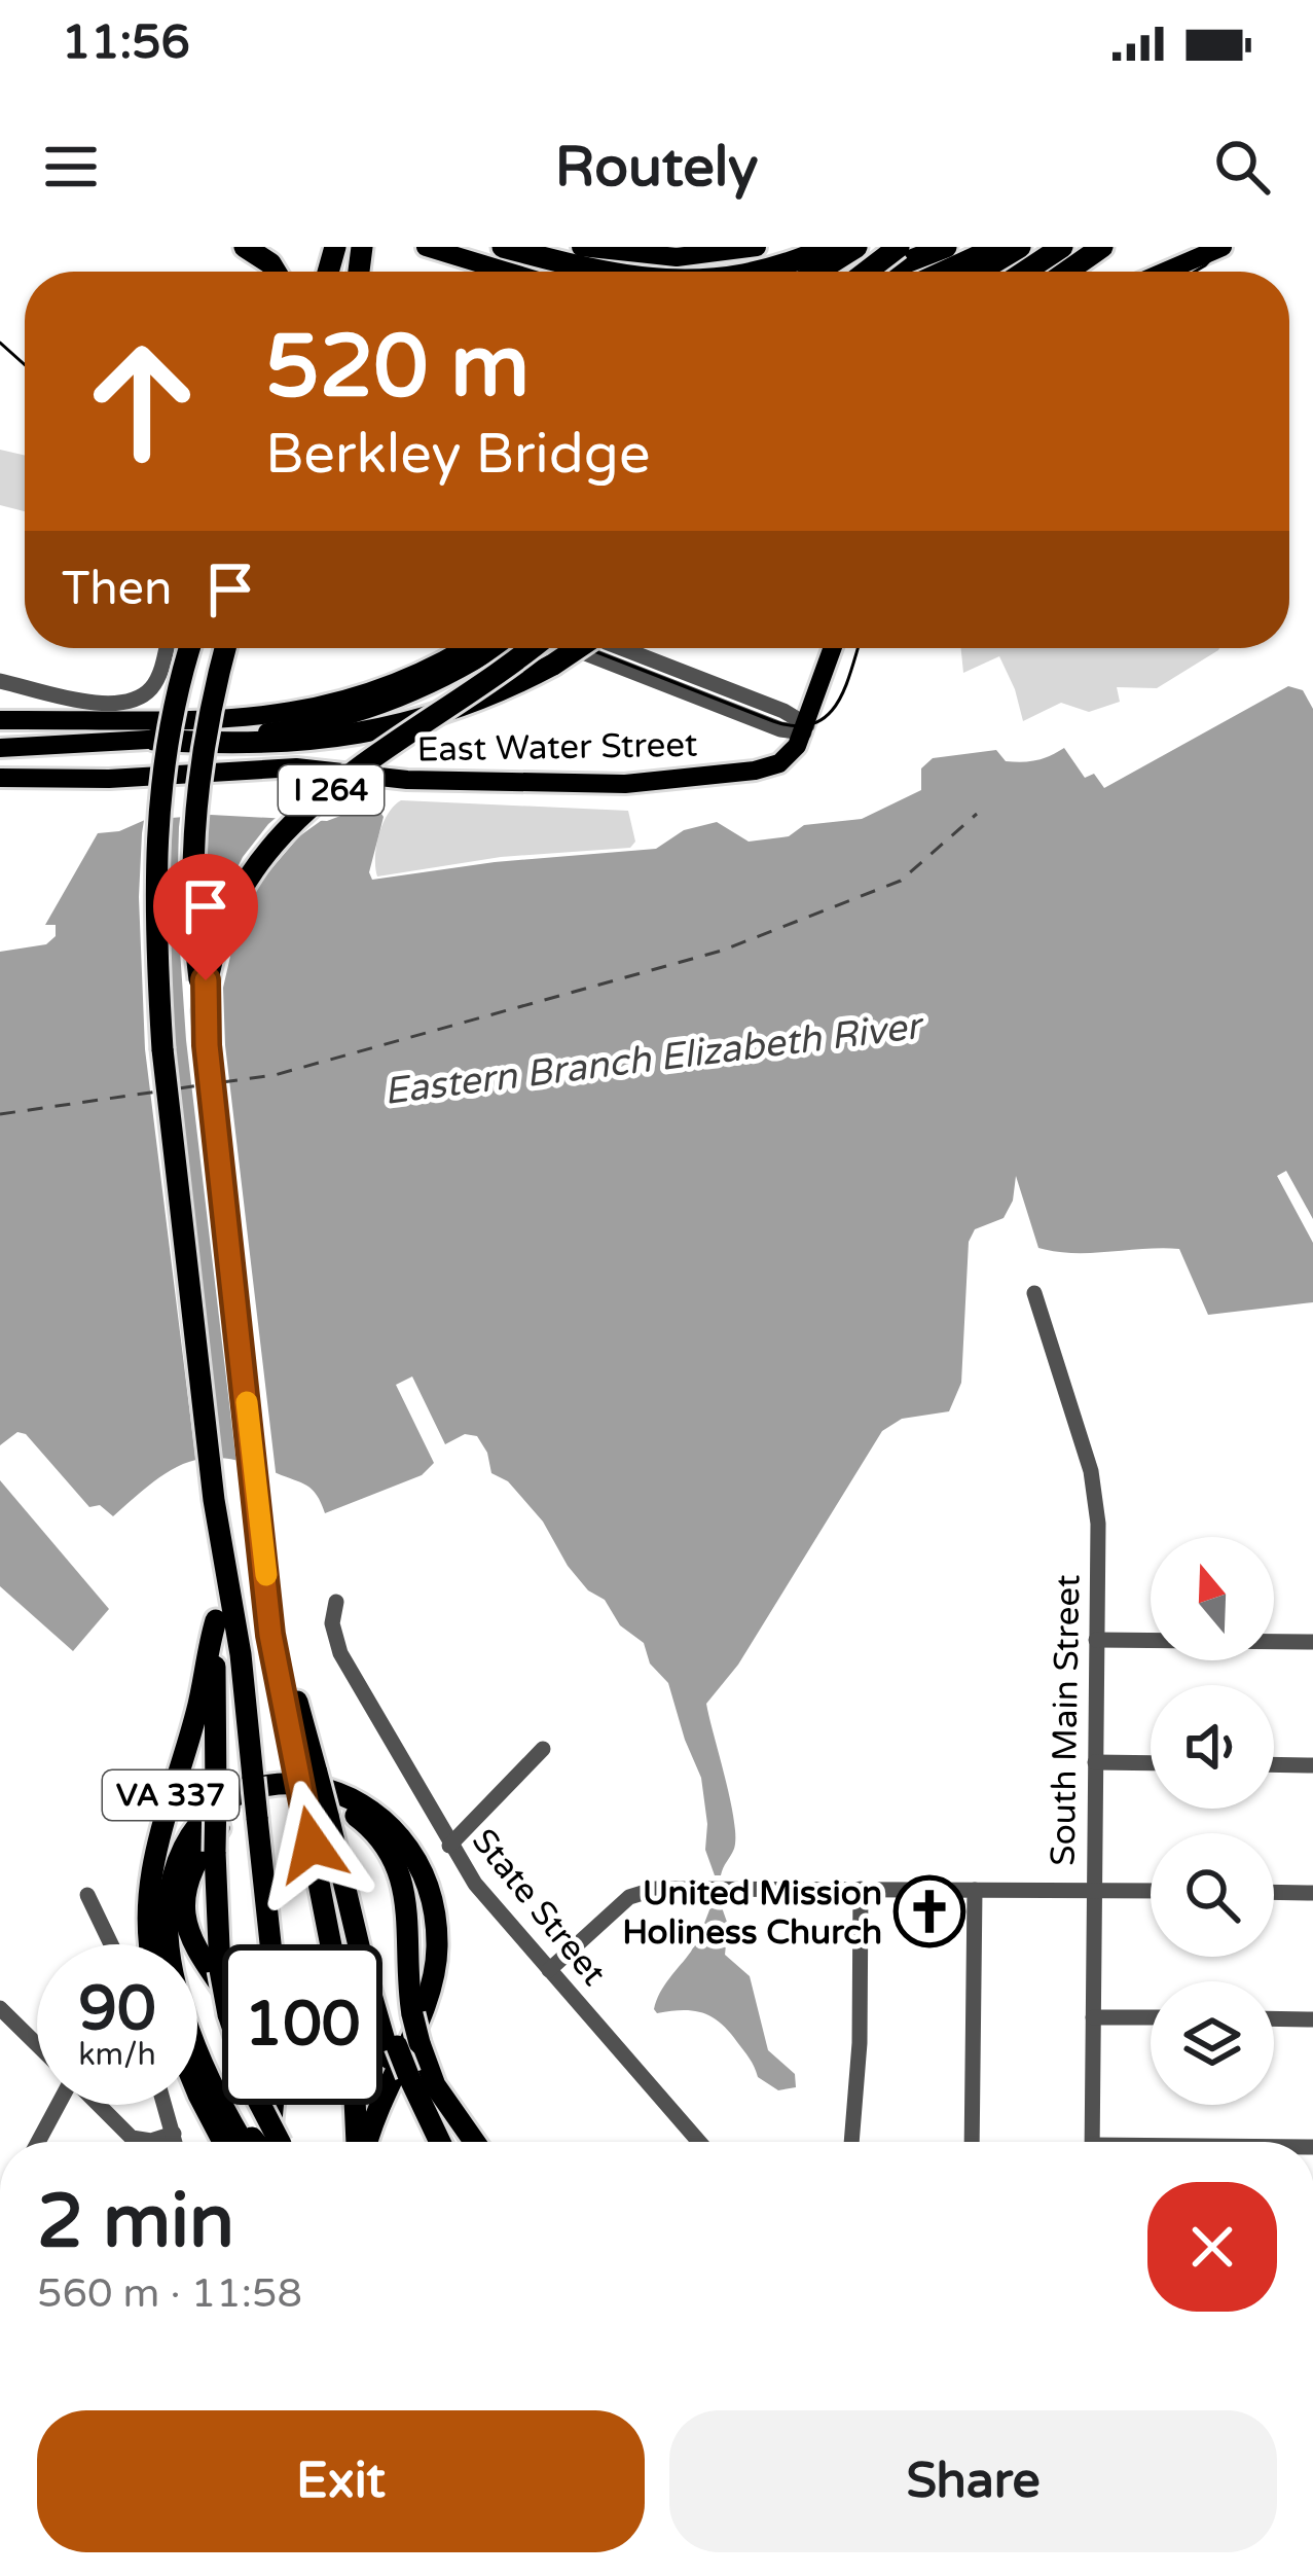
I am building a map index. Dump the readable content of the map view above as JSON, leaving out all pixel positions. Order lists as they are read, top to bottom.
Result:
{
  "streets": {
    "highway": ["I 264", "VA 337"],
    "main road": ["East Water Street"],
    "street": ["South Main Street", "State Street"]
  },
  "water": ["Eastern Branch Elizabeth River"],
  "places": {
    "church": ["United Mission Holiness Church"]
  },
  "north": "top",
  "page": {
    "status": "11:56",
    "header": "Routely",
    "turn": ["520 m", "Berkley Bridge"],
    "then": "Then",
    "speed": "90 km/h",
    "limit": "100",
    "heading": ["2 min", "560 m · 11:58"],
    "buttons": ["Exit", "Share"]
  }
}
